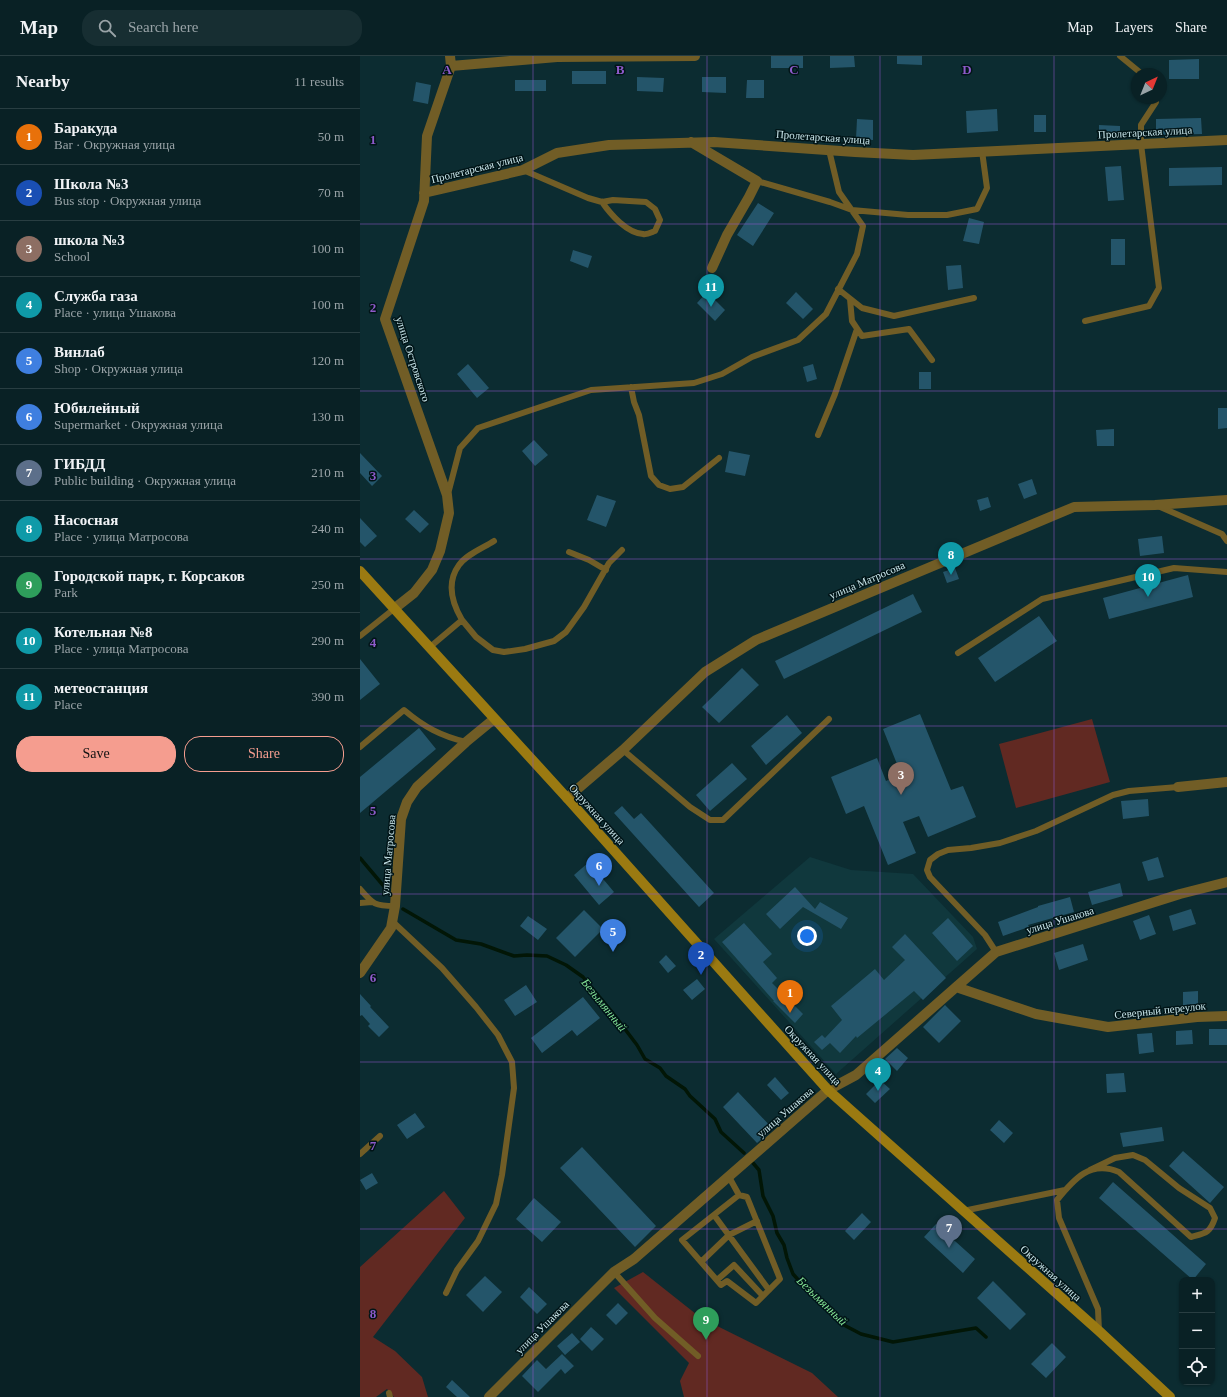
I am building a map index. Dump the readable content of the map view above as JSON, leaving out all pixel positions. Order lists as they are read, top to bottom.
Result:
{
  "streets": {
    "main road": ["Окружная улица"],
    "street": [
      "Пролетарская улица",
      "улица Островского",
      "улица Матросова",
      "улица Ушакова",
      "Северный переулок"
    ]
  },
  "crossings": [
    ["Пролетарская улица", "улица Островского"],
    ["улица Островского", "Окружная улица"],
    ["улица Матросова", "Окружная улица"],
    ["Окружная улица", "улица Ушакова"],
    ["улица Ушакова", "Северный переулок"]
  ],
  "water": ["Безымянный"],
  "north": "top right",
  "page": {
    "header": "Map",
    "search": "Search here",
    "nav": ["Map", "Layers", "Share"],
    "heading": ["Nearby", "11 results"],
    "list": [
      {
        "mark": "1",
        "name": "Баракуда",
        "note": "Bar · Окружная улица",
        "value": "50 m"
      },
      {
        "mark": "2",
        "name": "Школа №3",
        "note": "Bus stop · Окружная улица",
        "value": "70 m"
      },
      {
        "mark": "3",
        "name": "школа №3",
        "note": "School",
        "value": "100 m"
      },
      {
        "mark": "4",
        "name": "Служба газа",
        "note": "Place · улица Ушакова",
        "value": "100 m"
      },
      {
        "mark": "5",
        "name": "Винлаб",
        "note": "Shop · Окружная улица",
        "value": "120 m"
      },
      {
        "mark": "6",
        "name": "Юбилейный",
        "note": "Supermarket · Окружная улица",
        "value": "130 m"
      },
      {
        "mark": "7",
        "name": "ГИБДД",
        "note": "Public building · Окружная улица",
        "value": "210 m"
      },
      {
        "mark": "8",
        "name": "Насосная",
        "note": "Place · улица Матросова",
        "value": "240 m"
      },
      {
        "mark": "9",
        "name": "Городской парк, г. Корсаков",
        "note": "Park",
        "value": "250 m"
      },
      {
        "mark": "10",
        "name": "Котельная №8",
        "note": "Place · улица Матросова",
        "value": "290 m"
      },
      {
        "mark": "11",
        "name": "метеостанция",
        "note": "Place",
        "value": "390 m"
      }
    ],
    "pins": [
      "11",
      "8",
      "10",
      "3",
      "6",
      "5",
      "2",
      "1",
      "4",
      "7",
      "9"
    ],
    "buttons": ["Save", "Share"],
    "map_buttons": ["+", "−"]
  },
  "grid": {
    "columns": [
      "A",
      "B",
      "C",
      "D"
    ],
    "rows": [
      "1",
      "2",
      "3",
      "4",
      "5",
      "6",
      "7",
      "8"
    ]
  }
}
